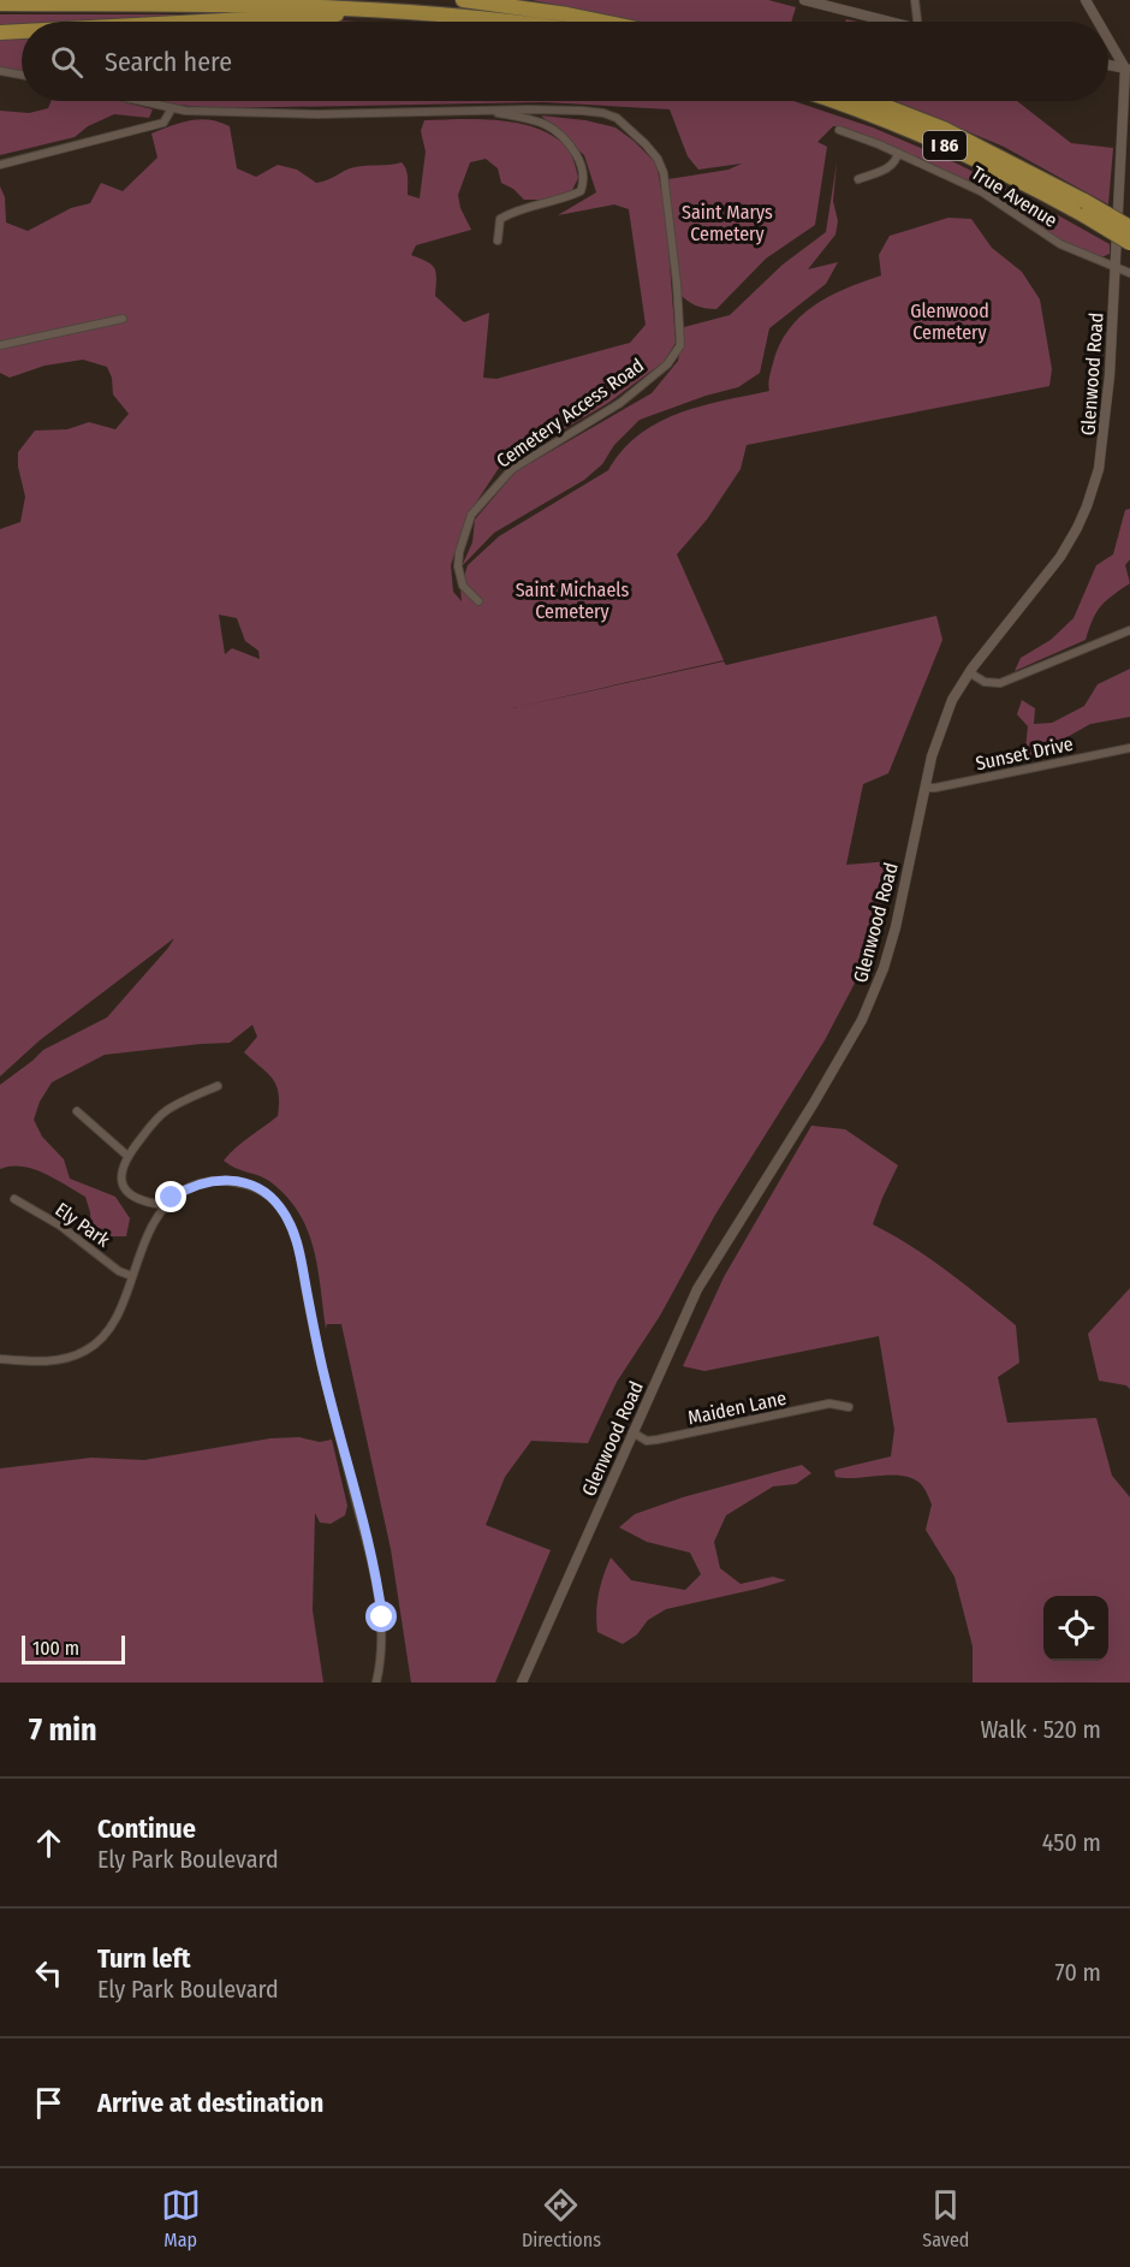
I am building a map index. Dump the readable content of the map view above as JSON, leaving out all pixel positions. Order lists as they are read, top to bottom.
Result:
{
  "streets": {
    "highway": ["I 86"],
    "street": [
      "True Avenue",
      "Glenwood Road",
      "Cemetery Access Road",
      "Sunset Drive",
      "Ely Park",
      "Maiden Lane"
    ]
  },
  "crossings": [
    ["True Avenue", "Glenwood Road"],
    ["Glenwood Road", "Sunset Drive"],
    ["Glenwood Road", "Maiden Lane"]
  ],
  "parks": ["Saint Marys Cemetery", "Glenwood Cemetery", "Saint Michaels Cemetery"],
  "scale_bar": "100 m",
  "page": {
    "search": "Search here",
    "scale": "100 m",
    "heading": ["7 min", "Walk · 520 m"],
    "list": [
      ["Continue", "Ely Park Boulevard", "450 m"],
      ["Turn left", "Ely Park Boulevard", "70 m"],
      "Arrive at destination"
    ],
    "nav": ["Map", "Directions", "Saved"]
  }
}
